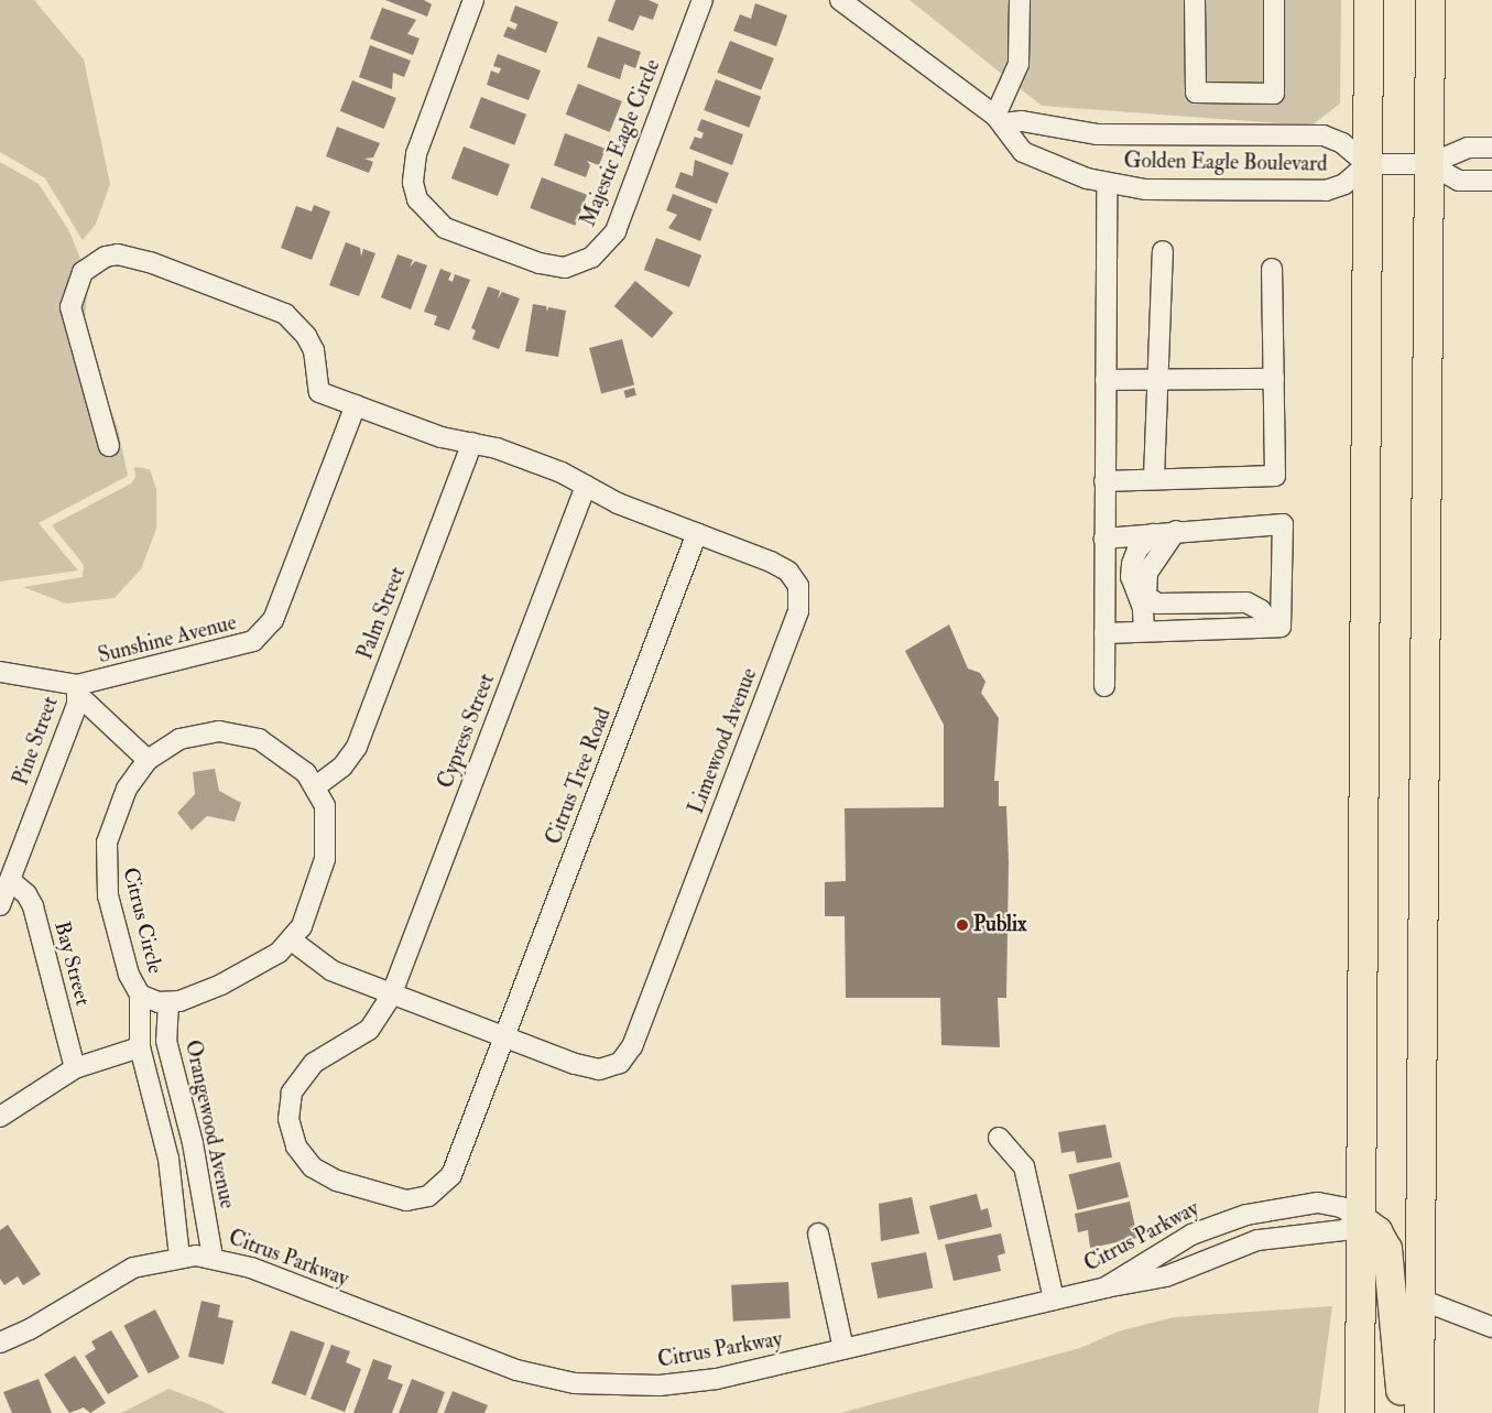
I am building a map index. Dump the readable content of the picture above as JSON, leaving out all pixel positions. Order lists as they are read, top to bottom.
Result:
{
  "streets": {
    "street": [
      "Majestic Eagle Circle",
      "Golden Eagle Boulevard",
      "Palm Street",
      "Sunshine Avenue",
      "Cypress Street",
      "Pine Street",
      "Limewood Avenue",
      "Citrus Tree Road",
      "Citrus Circle",
      "Bay Street",
      "Orangewood Avenue",
      "Citrus Parkway"
    ]
  },
  "crossings": [
    ["Palm Street", "Limewood Avenue"],
    ["Palm Street", "Citrus Circle"],
    ["Sunshine Avenue", "Pine Street"],
    ["Sunshine Avenue", "Limewood Avenue"],
    ["Cypress Street", "Limewood Avenue"],
    ["Cypress Street", "Citrus Tree Road"],
    ["Pine Street", "Bay Street"],
    ["Limewood Avenue", "Citrus Tree Road"],
    ["Limewood Avenue", "Citrus Circle"],
    ["Citrus Circle", "Orangewood Avenue"],
    ["Orangewood Avenue", "Citrus Parkway"]
  ],
  "places": ["Publix"]
}
